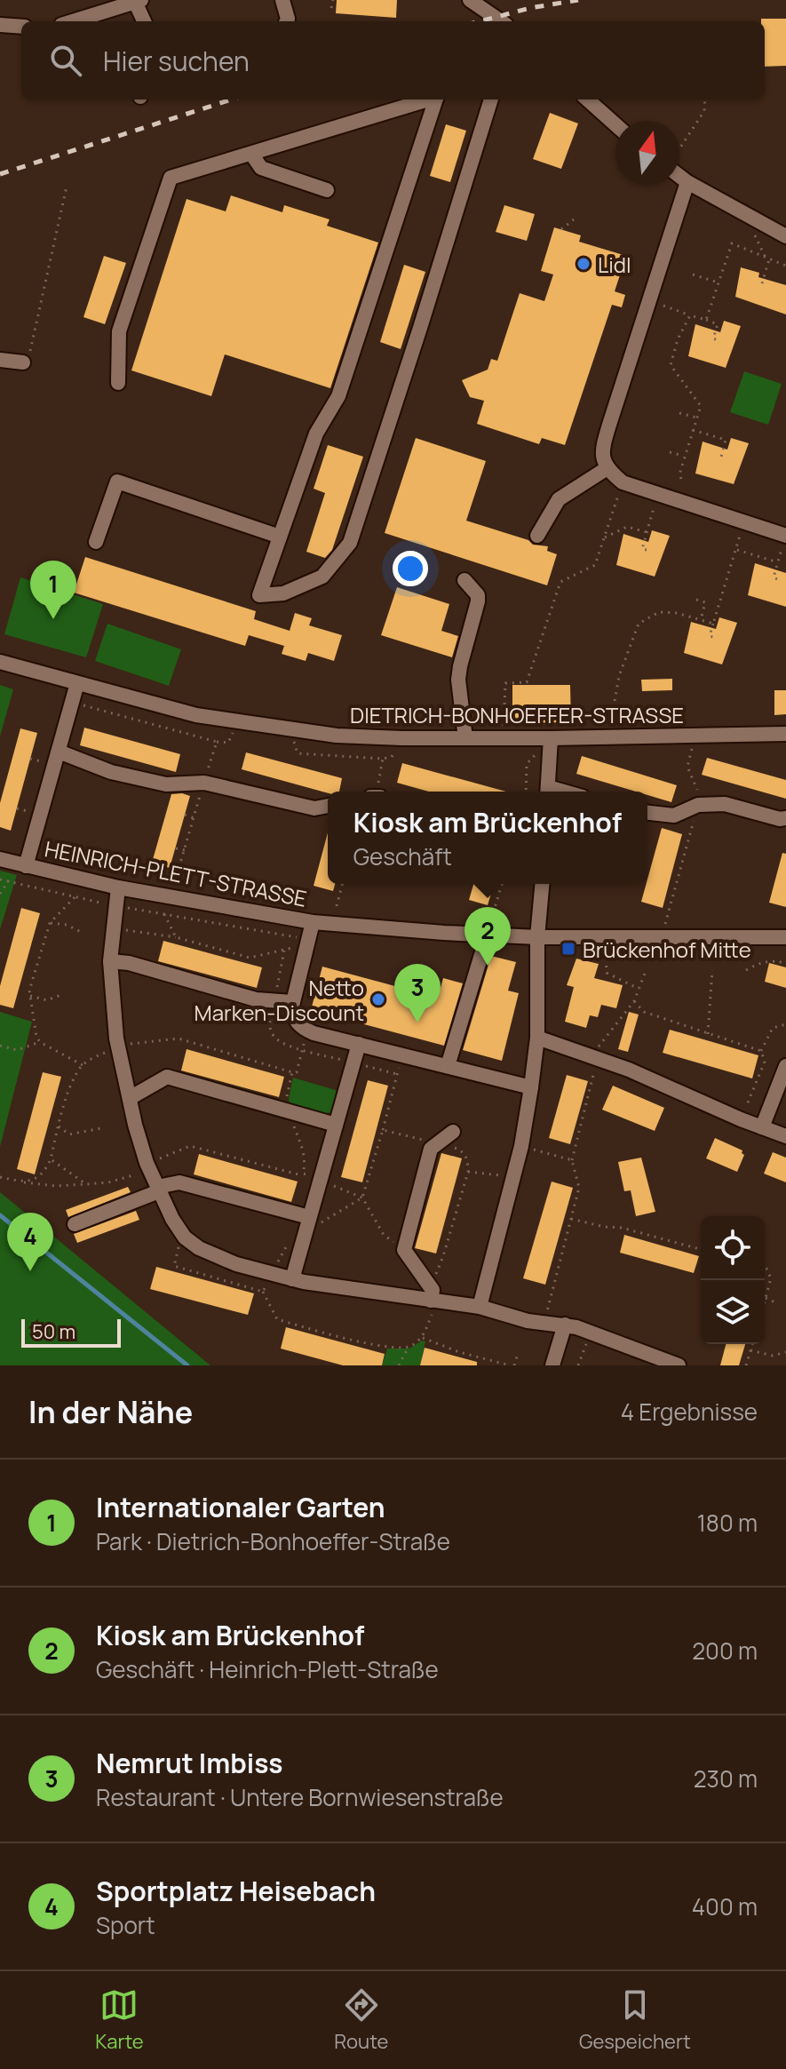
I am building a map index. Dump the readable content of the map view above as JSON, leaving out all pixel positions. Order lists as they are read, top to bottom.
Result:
{
  "streets": {
    "street": ["DIETRICH-BONHOEFFER-STRASSE", "HEINRICH-PLETT-STRASSE"]
  },
  "crossings": [
    ["DIETRICH-BONHOEFFER-STRASSE", "HEINRICH-PLETT-STRASSE"]
  ],
  "places": {
    "other": ["Lidl", "Netto Marken-Discount"],
    "transit": ["Brückenhof Mitte"]
  },
  "scale_bar": "50 m",
  "north": "top",
  "page": {
    "search": "Hier suchen",
    "pins": [
      "1",
      "2",
      "3",
      "4"
    ],
    "popup": ["Kiosk am Brückenhof", "Geschäft"],
    "scale": "50 m",
    "heading": ["In der Nähe", "4 Ergebnisse"],
    "list": [
      {
        "mark": "1",
        "name": "Internationaler Garten",
        "note": "Park · Dietrich-Bonhoeffer-Straße",
        "value": "180 m"
      },
      {
        "mark": "2",
        "name": "Kiosk am Brückenhof",
        "note": "Geschäft · Heinrich-Plett-Straße",
        "value": "200 m"
      },
      {
        "mark": "3",
        "name": "Nemrut Imbiss",
        "note": "Restaurant · Untere Bornwiesenstraße",
        "value": "230 m"
      },
      {
        "mark": "4",
        "name": "Sportplatz Heisebach",
        "note": "Sport",
        "value": "400 m"
      }
    ],
    "nav": ["Karte", "Route", "Gespeichert"]
  }
}
